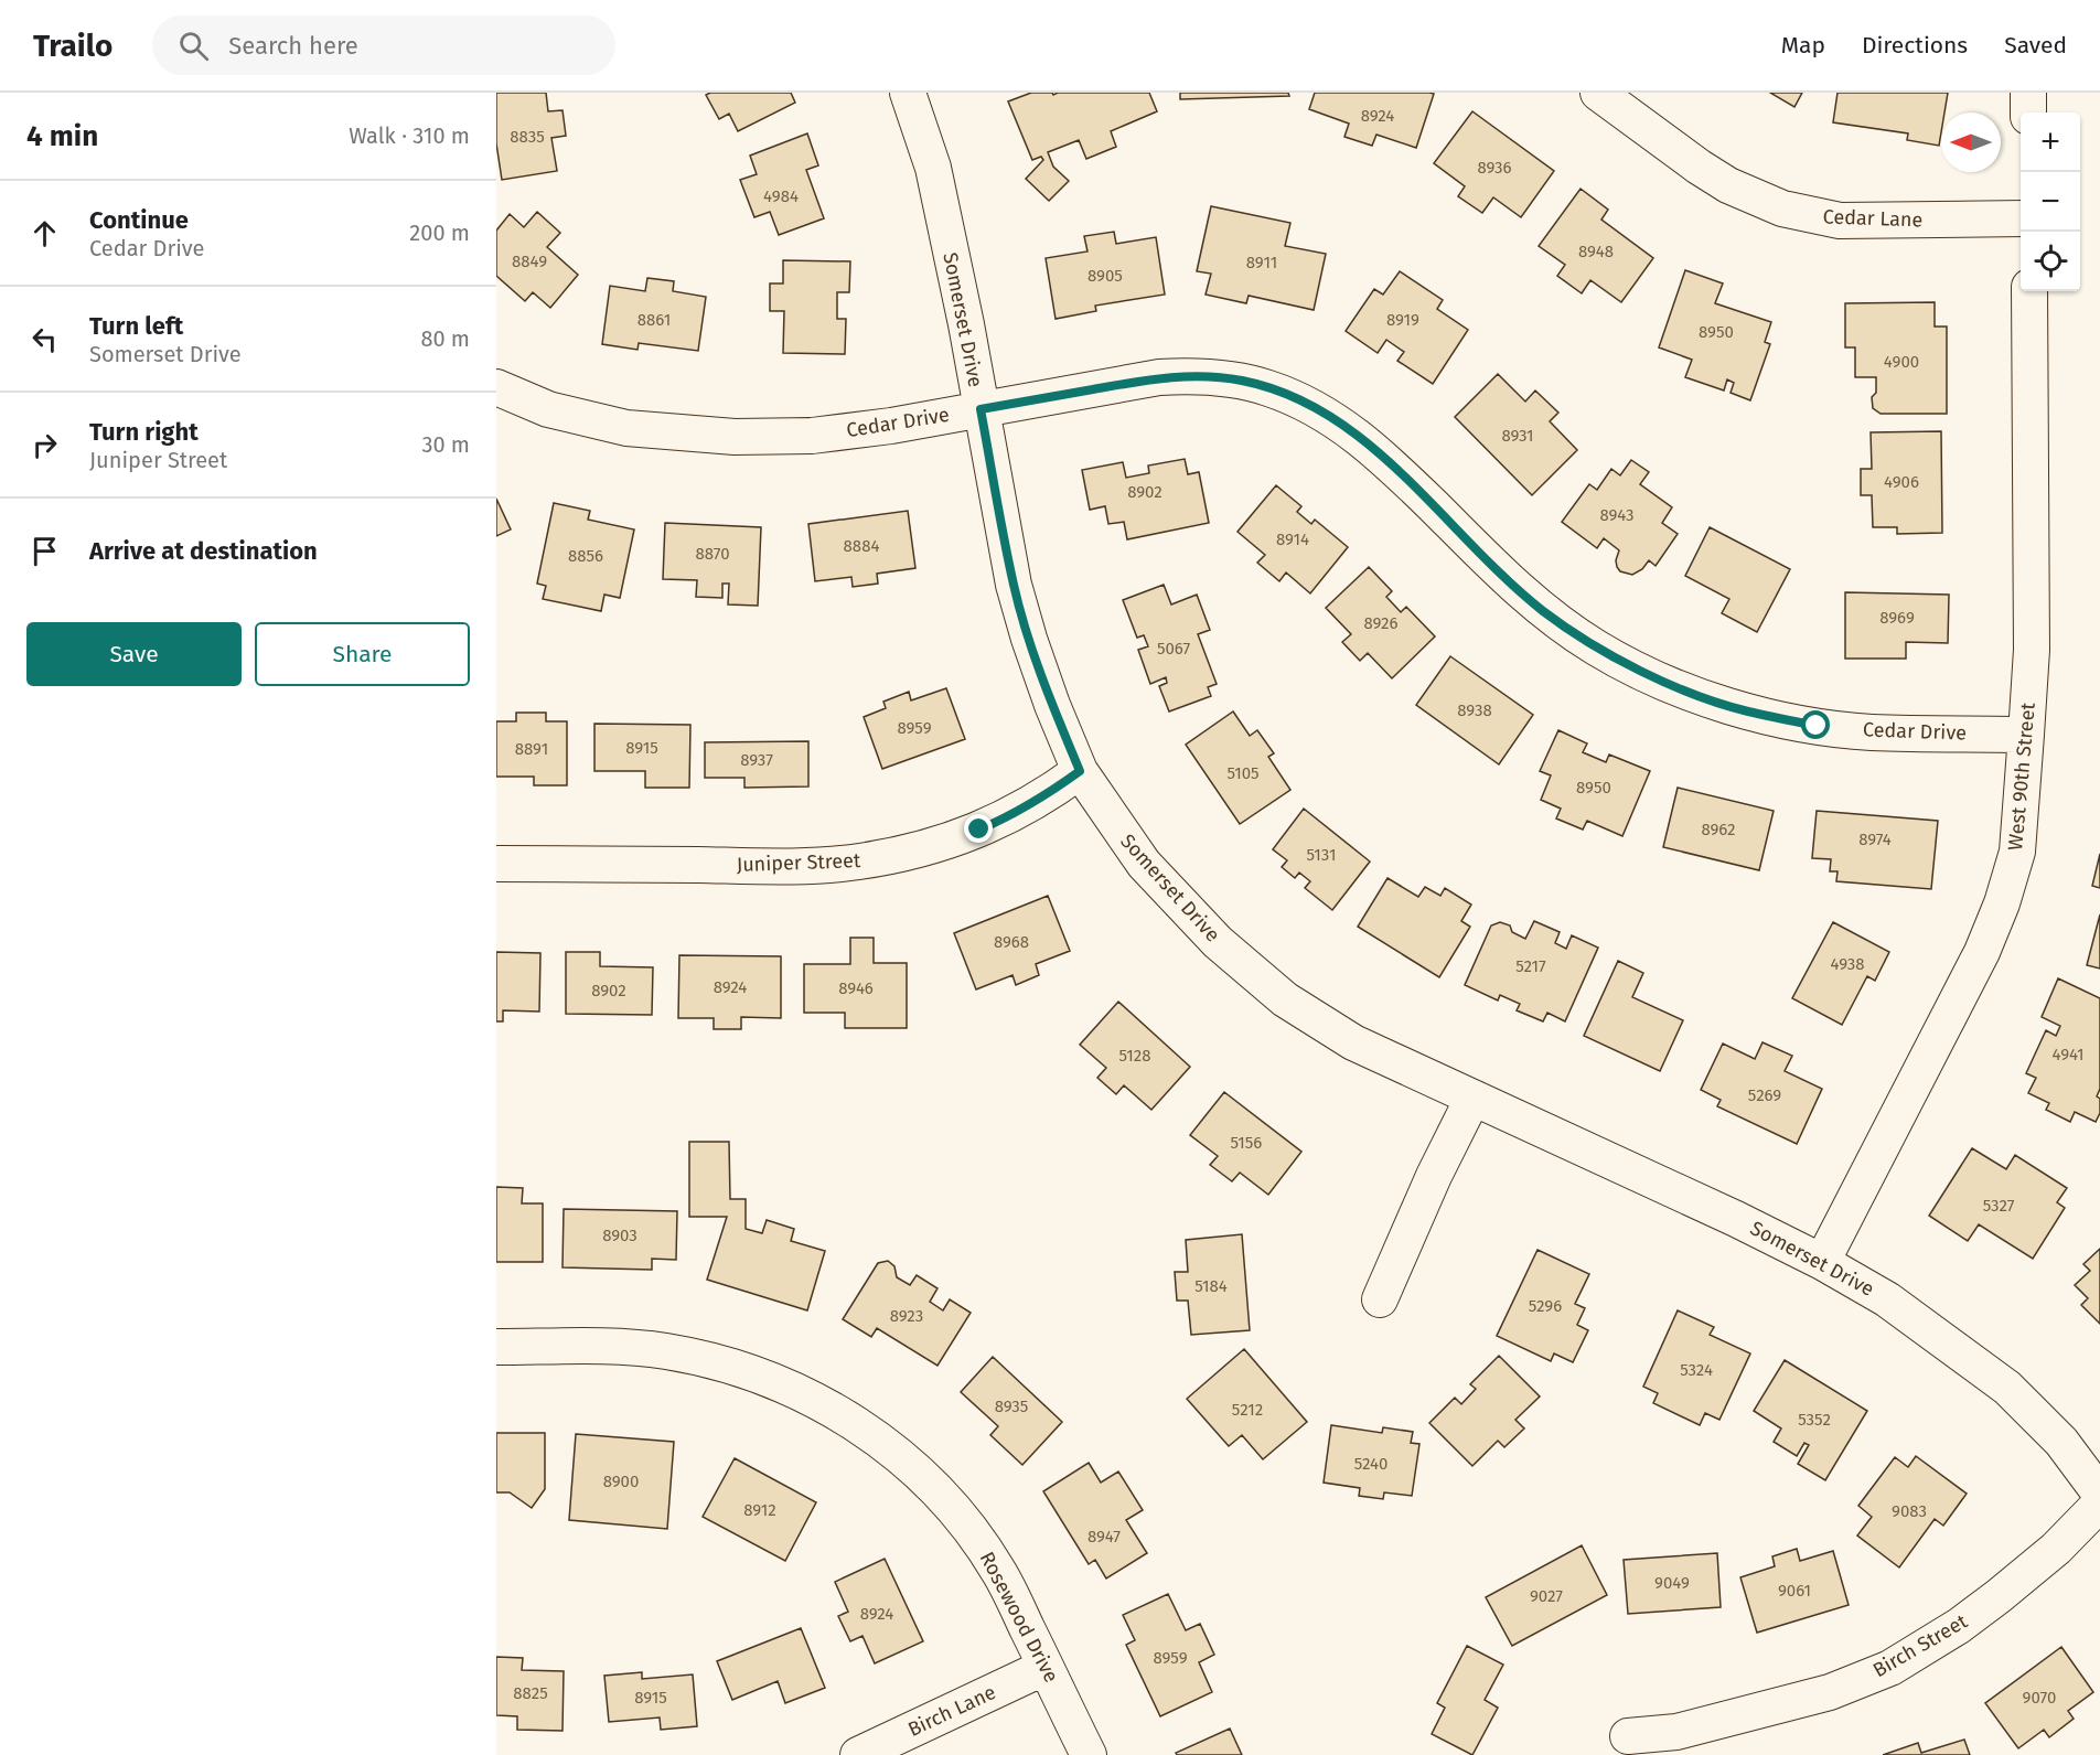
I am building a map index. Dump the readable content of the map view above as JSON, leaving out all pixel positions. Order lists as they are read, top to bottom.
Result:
{
  "streets": {
    "street": [
      "Cedar Lane",
      "Somerset Drive",
      "Cedar Drive",
      "West 90th Street",
      "Juniper Street",
      "Rosewood Drive",
      "Birch Street",
      "Birch Lane"
    ]
  },
  "crossings": [
    ["Somerset Drive", "Cedar Drive"],
    ["Somerset Drive", "West 90th Street"],
    ["Somerset Drive", "Juniper Street"],
    ["Cedar Drive", "West 90th Street"],
    ["Rosewood Drive", "Birch Lane"]
  ],
  "house_numbers": [
    "8924",
    "8835",
    "8936",
    "4984",
    "8948",
    "8849",
    "8911",
    "8905",
    "8861",
    "8919",
    "8950",
    "4900",
    "8931",
    "4906",
    "8902",
    "8943",
    "8914",
    "8884",
    "8870",
    "8856",
    "8969",
    "8926",
    "5067",
    "8938",
    "8959",
    "8915",
    "8891",
    "8937",
    "5105",
    "8950",
    "8962",
    "8974",
    "5131",
    "8968",
    "4938",
    "5217",
    "8924",
    "8946",
    "8902",
    "4941",
    "5128",
    "5269",
    "5156",
    "5327",
    "8903",
    "5184",
    "5296",
    "8923",
    "5324",
    "8935",
    "5212",
    "5352",
    "5240",
    "8900",
    "8912",
    "9083",
    "8947",
    "9049",
    "9061",
    "9027",
    "8924",
    "8959",
    "8825",
    "8915",
    "9070"
  ],
  "north": "left",
  "page": {
    "header": "Trailo",
    "search": "Search here",
    "nav": ["Map", "Directions", "Saved"],
    "heading": ["4 min", "Walk · 310 m"],
    "map_buttons": ["+", "−"],
    "list": [
      ["Continue", "Cedar Drive", "200 m"],
      ["Turn left", "Somerset Drive", "80 m"],
      ["Turn right", "Juniper Street", "30 m"],
      "Arrive at destination"
    ],
    "buttons": ["Save", "Share"]
  }
}
